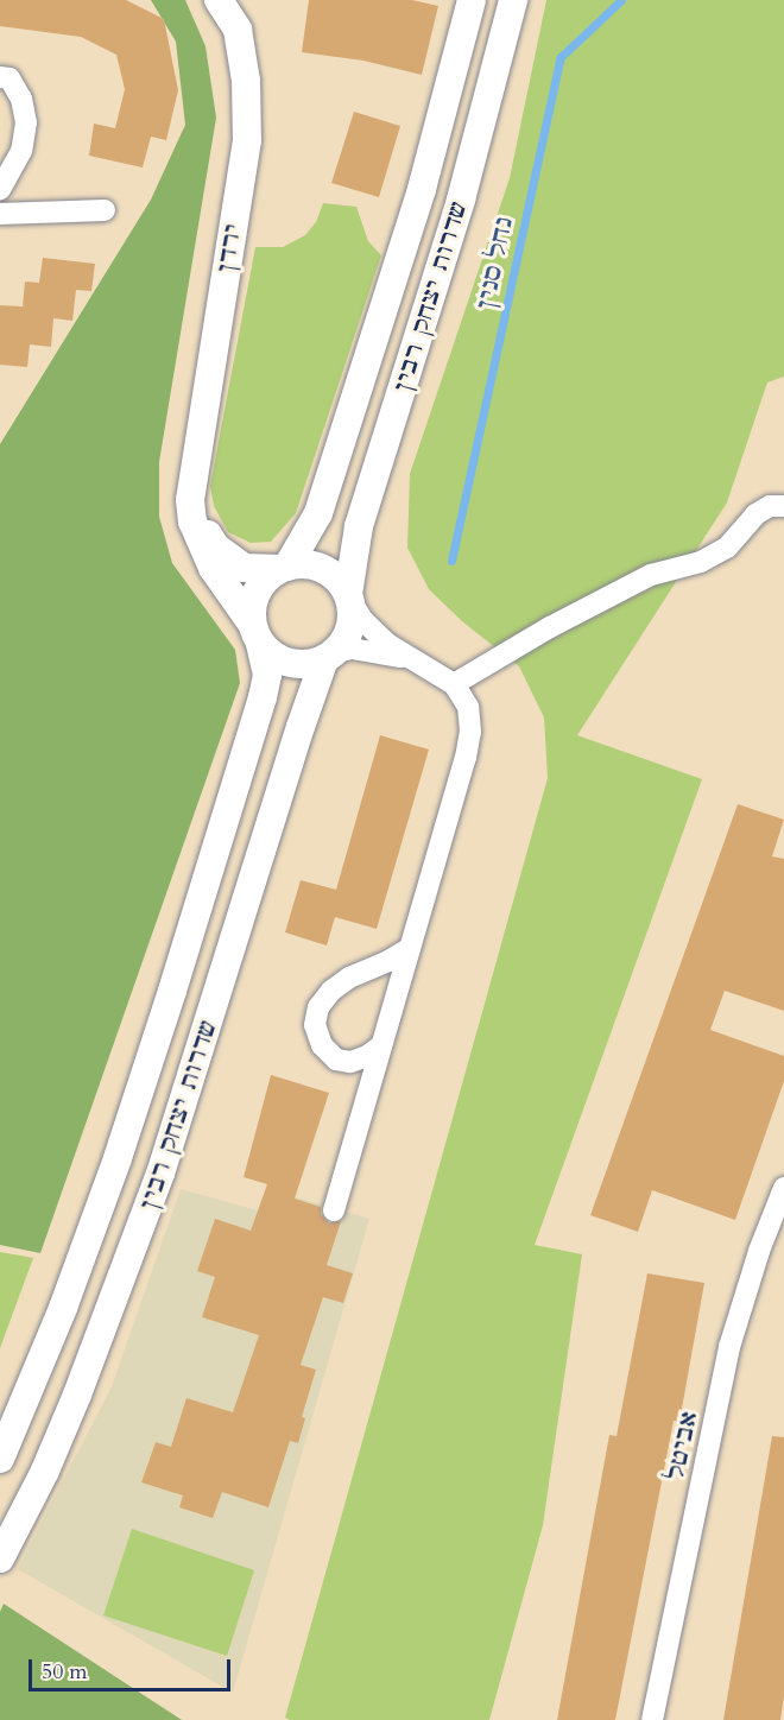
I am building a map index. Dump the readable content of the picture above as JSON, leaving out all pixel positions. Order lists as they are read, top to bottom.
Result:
{
  "streets": {
    "main road": ["ירדן", "שדרות יצחק רבין"],
    "street": ["אביטל"]
  },
  "crossings": [
    ["ירדן", "שדרות יצחק רבין"]
  ],
  "water": ["נחל סנין"],
  "scale_bar": "50 m"
}
